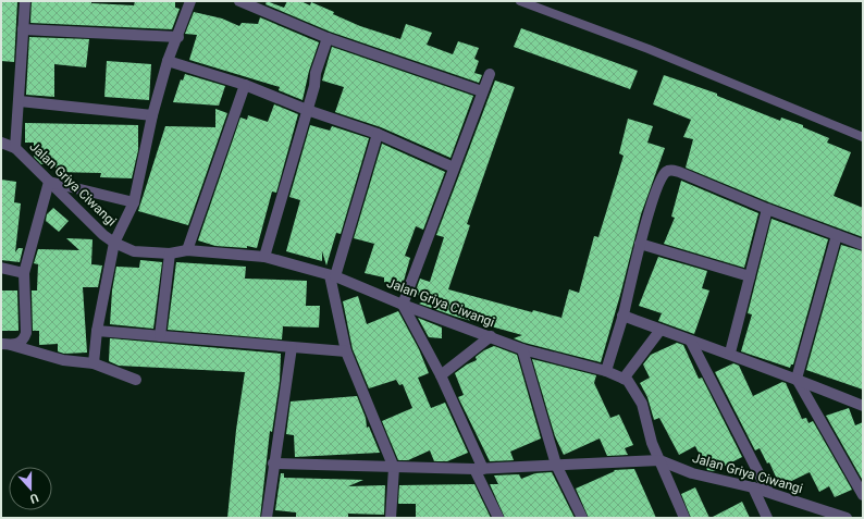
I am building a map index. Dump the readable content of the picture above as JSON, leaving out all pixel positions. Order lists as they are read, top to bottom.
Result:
{
  "streets": {
    "street": ["Jalan Griya Ciwangi"]
  },
  "north": "bottom"
}
